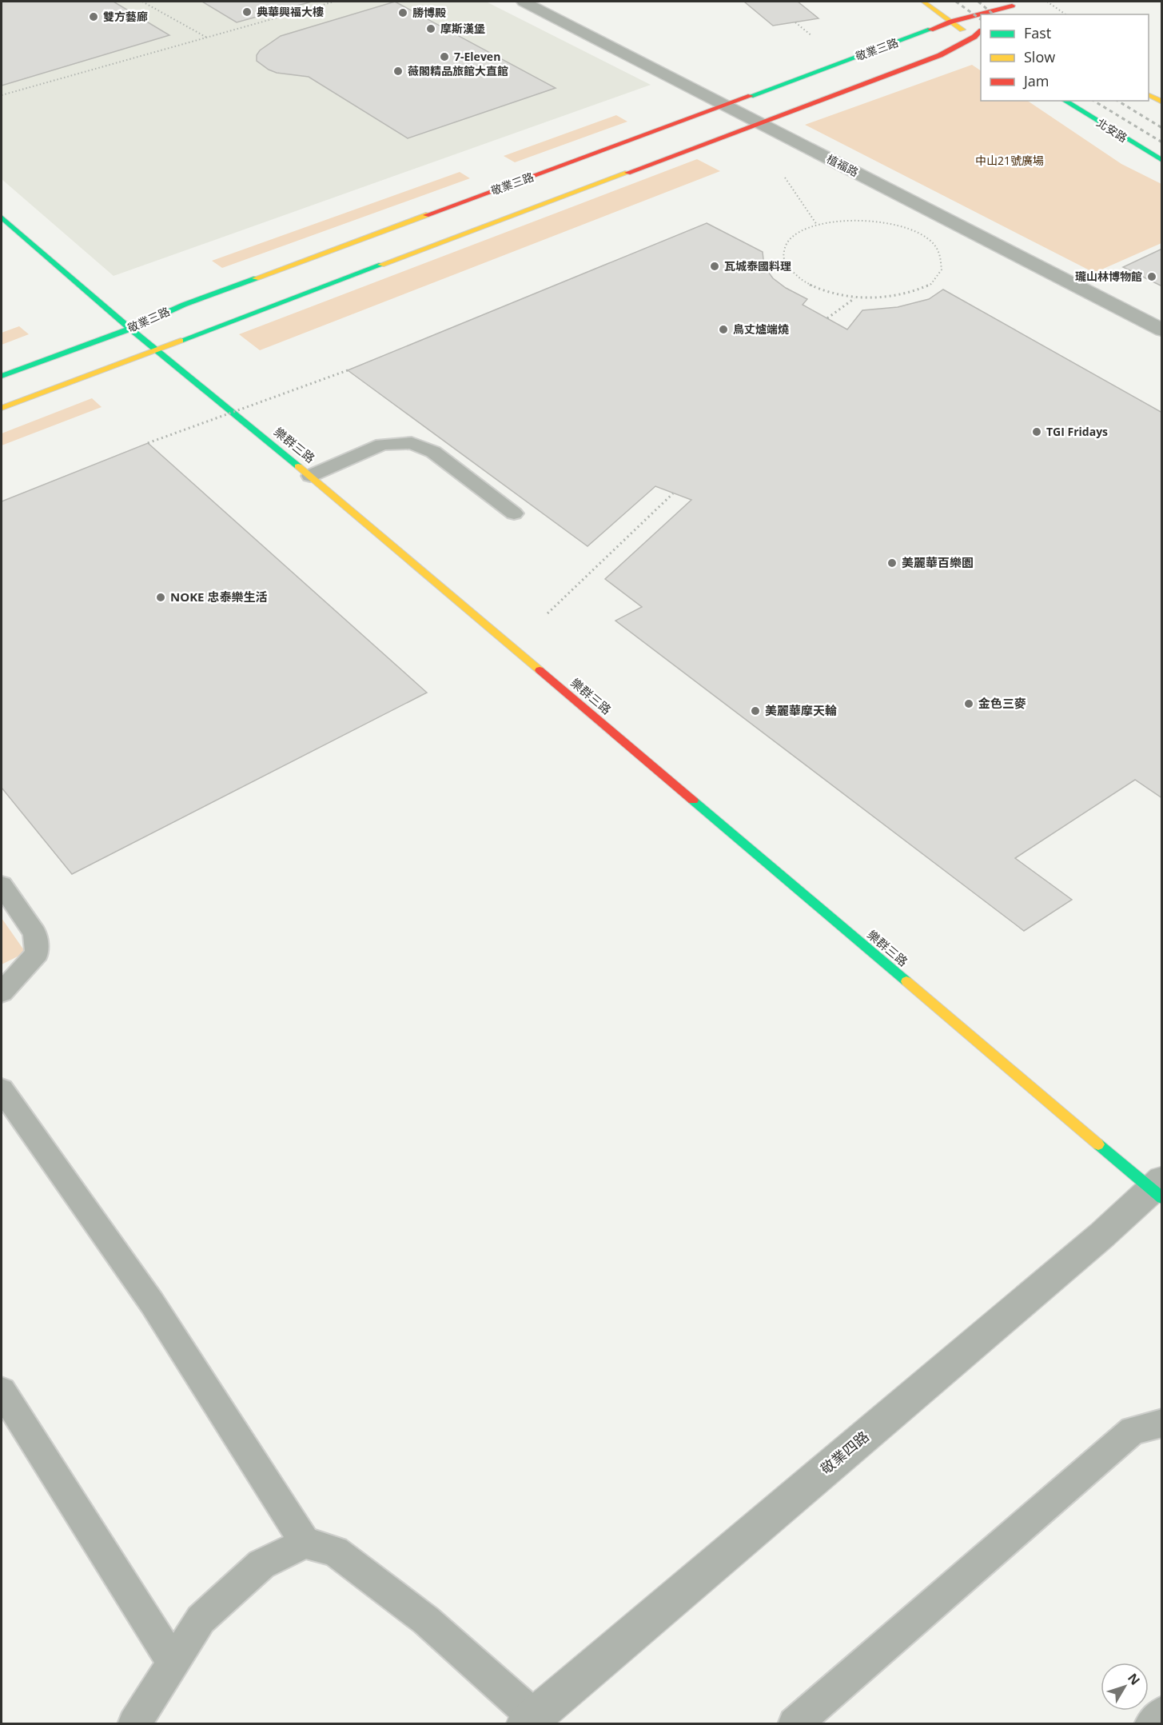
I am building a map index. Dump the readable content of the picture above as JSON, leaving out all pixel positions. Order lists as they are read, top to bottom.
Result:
{
  "streets": {
    "street": [
      "敬業三路",
      "北安路",
      "植福路",
      "樂群三路",
      "敬業四路"
    ]
  },
  "crossings": [
    ["敬業三路", "植福路"],
    ["敬業三路", "樂群三路"],
    ["樂群三路", "敬業四路"]
  ],
  "parks": ["中山21號廣場"],
  "places": [
    "典華興福大樓",
    "勝博殿",
    "雙方藝廊",
    "摩斯漢堡",
    "7-Eleven",
    "薇閣精品旅館大直館",
    "瓦城泰國料理",
    "瓏山林博物館",
    "鳥丈爐端燒",
    "TGI Fridays",
    "美麗華百樂園",
    "NOKE 忠泰樂生活",
    "金色三麥",
    "美麗華摩天輪"
  ],
  "legend": ["Fast", "Slow", "Jam"],
  "north": "top right"
}
